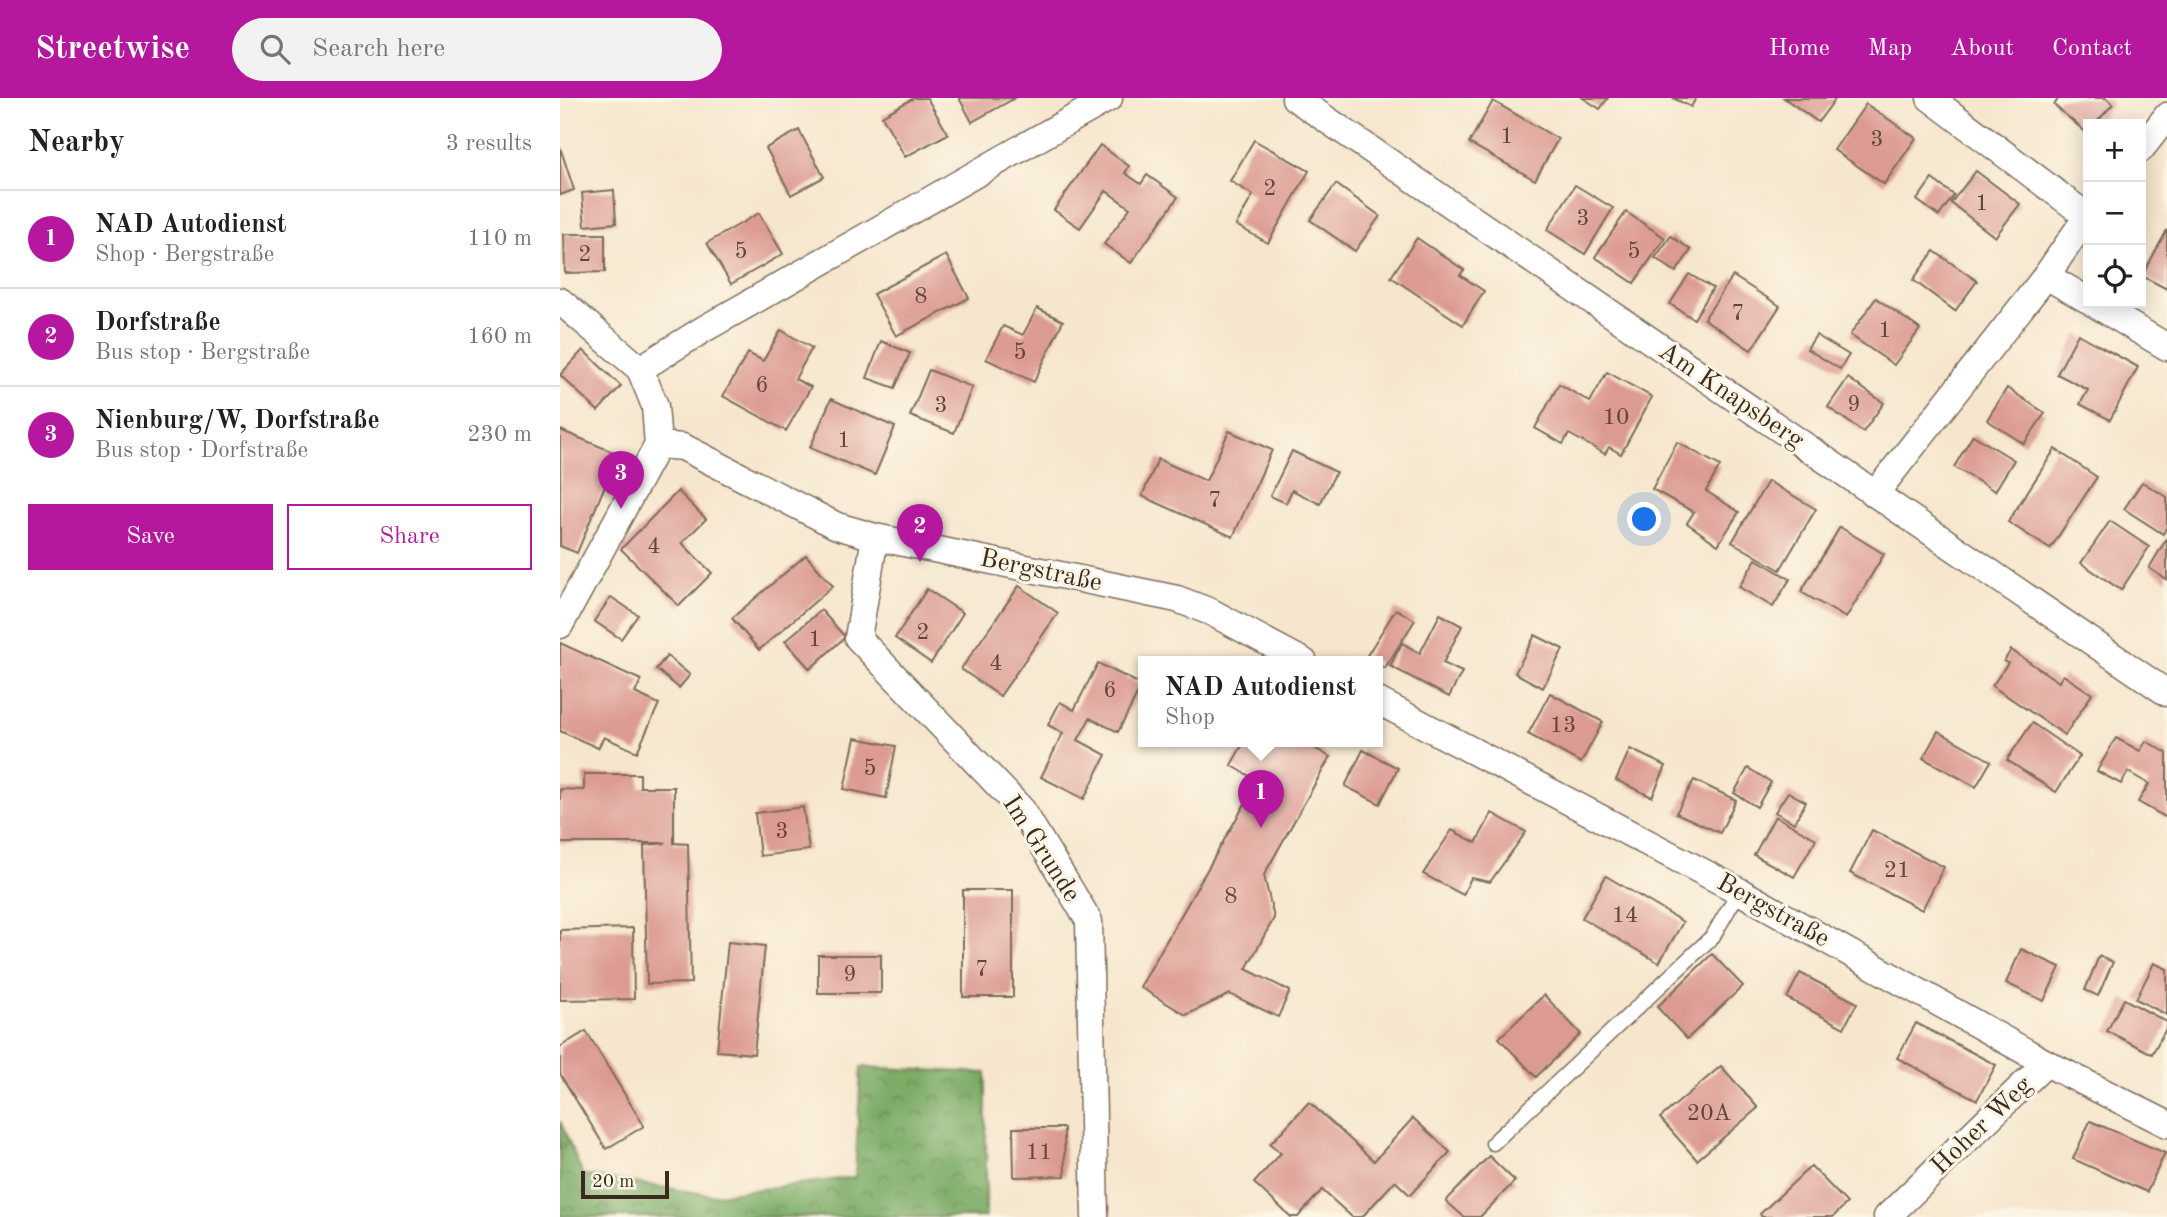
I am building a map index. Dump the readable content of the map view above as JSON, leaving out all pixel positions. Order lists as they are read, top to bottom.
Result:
{
  "streets": {
    "street": [
      "Am Knapsberg",
      "Bergstraße",
      "Im Grunde",
      "Hoher Weg"
    ]
  },
  "crossings": [
    ["Bergstraße", "Im Grunde"],
    ["Bergstraße", "Hoher Weg"]
  ],
  "house_numbers": [
    "1",
    "3",
    "2",
    "1",
    "3",
    "5",
    "5",
    "2",
    "8",
    "7",
    "1",
    "5",
    "6",
    "9",
    "3",
    "10",
    "1",
    "7",
    "4",
    "2",
    "1",
    "4",
    "6",
    "13",
    "5",
    "3",
    "21",
    "8",
    "14",
    "7",
    "9",
    "20A",
    "11"
  ],
  "scale_bar": "20 m",
  "page": {
    "header": "Streetwise",
    "search": "Search here",
    "nav": [
      "Home",
      "Map",
      "About",
      "Contact"
    ],
    "heading": ["Nearby", "3 results"],
    "map_buttons": ["+", "−"],
    "list": [
      {
        "mark": "1",
        "name": "NAD Autodienst",
        "note": "Shop · Bergstraße",
        "value": "110 m"
      },
      {
        "mark": "2",
        "name": "Dorfstraße",
        "note": "Bus stop · Bergstraße",
        "value": "160 m"
      },
      {
        "mark": "3",
        "name": "Nienburg/W, Dorfstraße",
        "note": "Bus stop · Dorfstraße",
        "value": "230 m"
      }
    ],
    "pins": ["3", "2", "1"],
    "buttons": ["Save", "Share"],
    "popup": ["NAD Autodienst", "Shop"],
    "scale": "20 m"
  }
}
